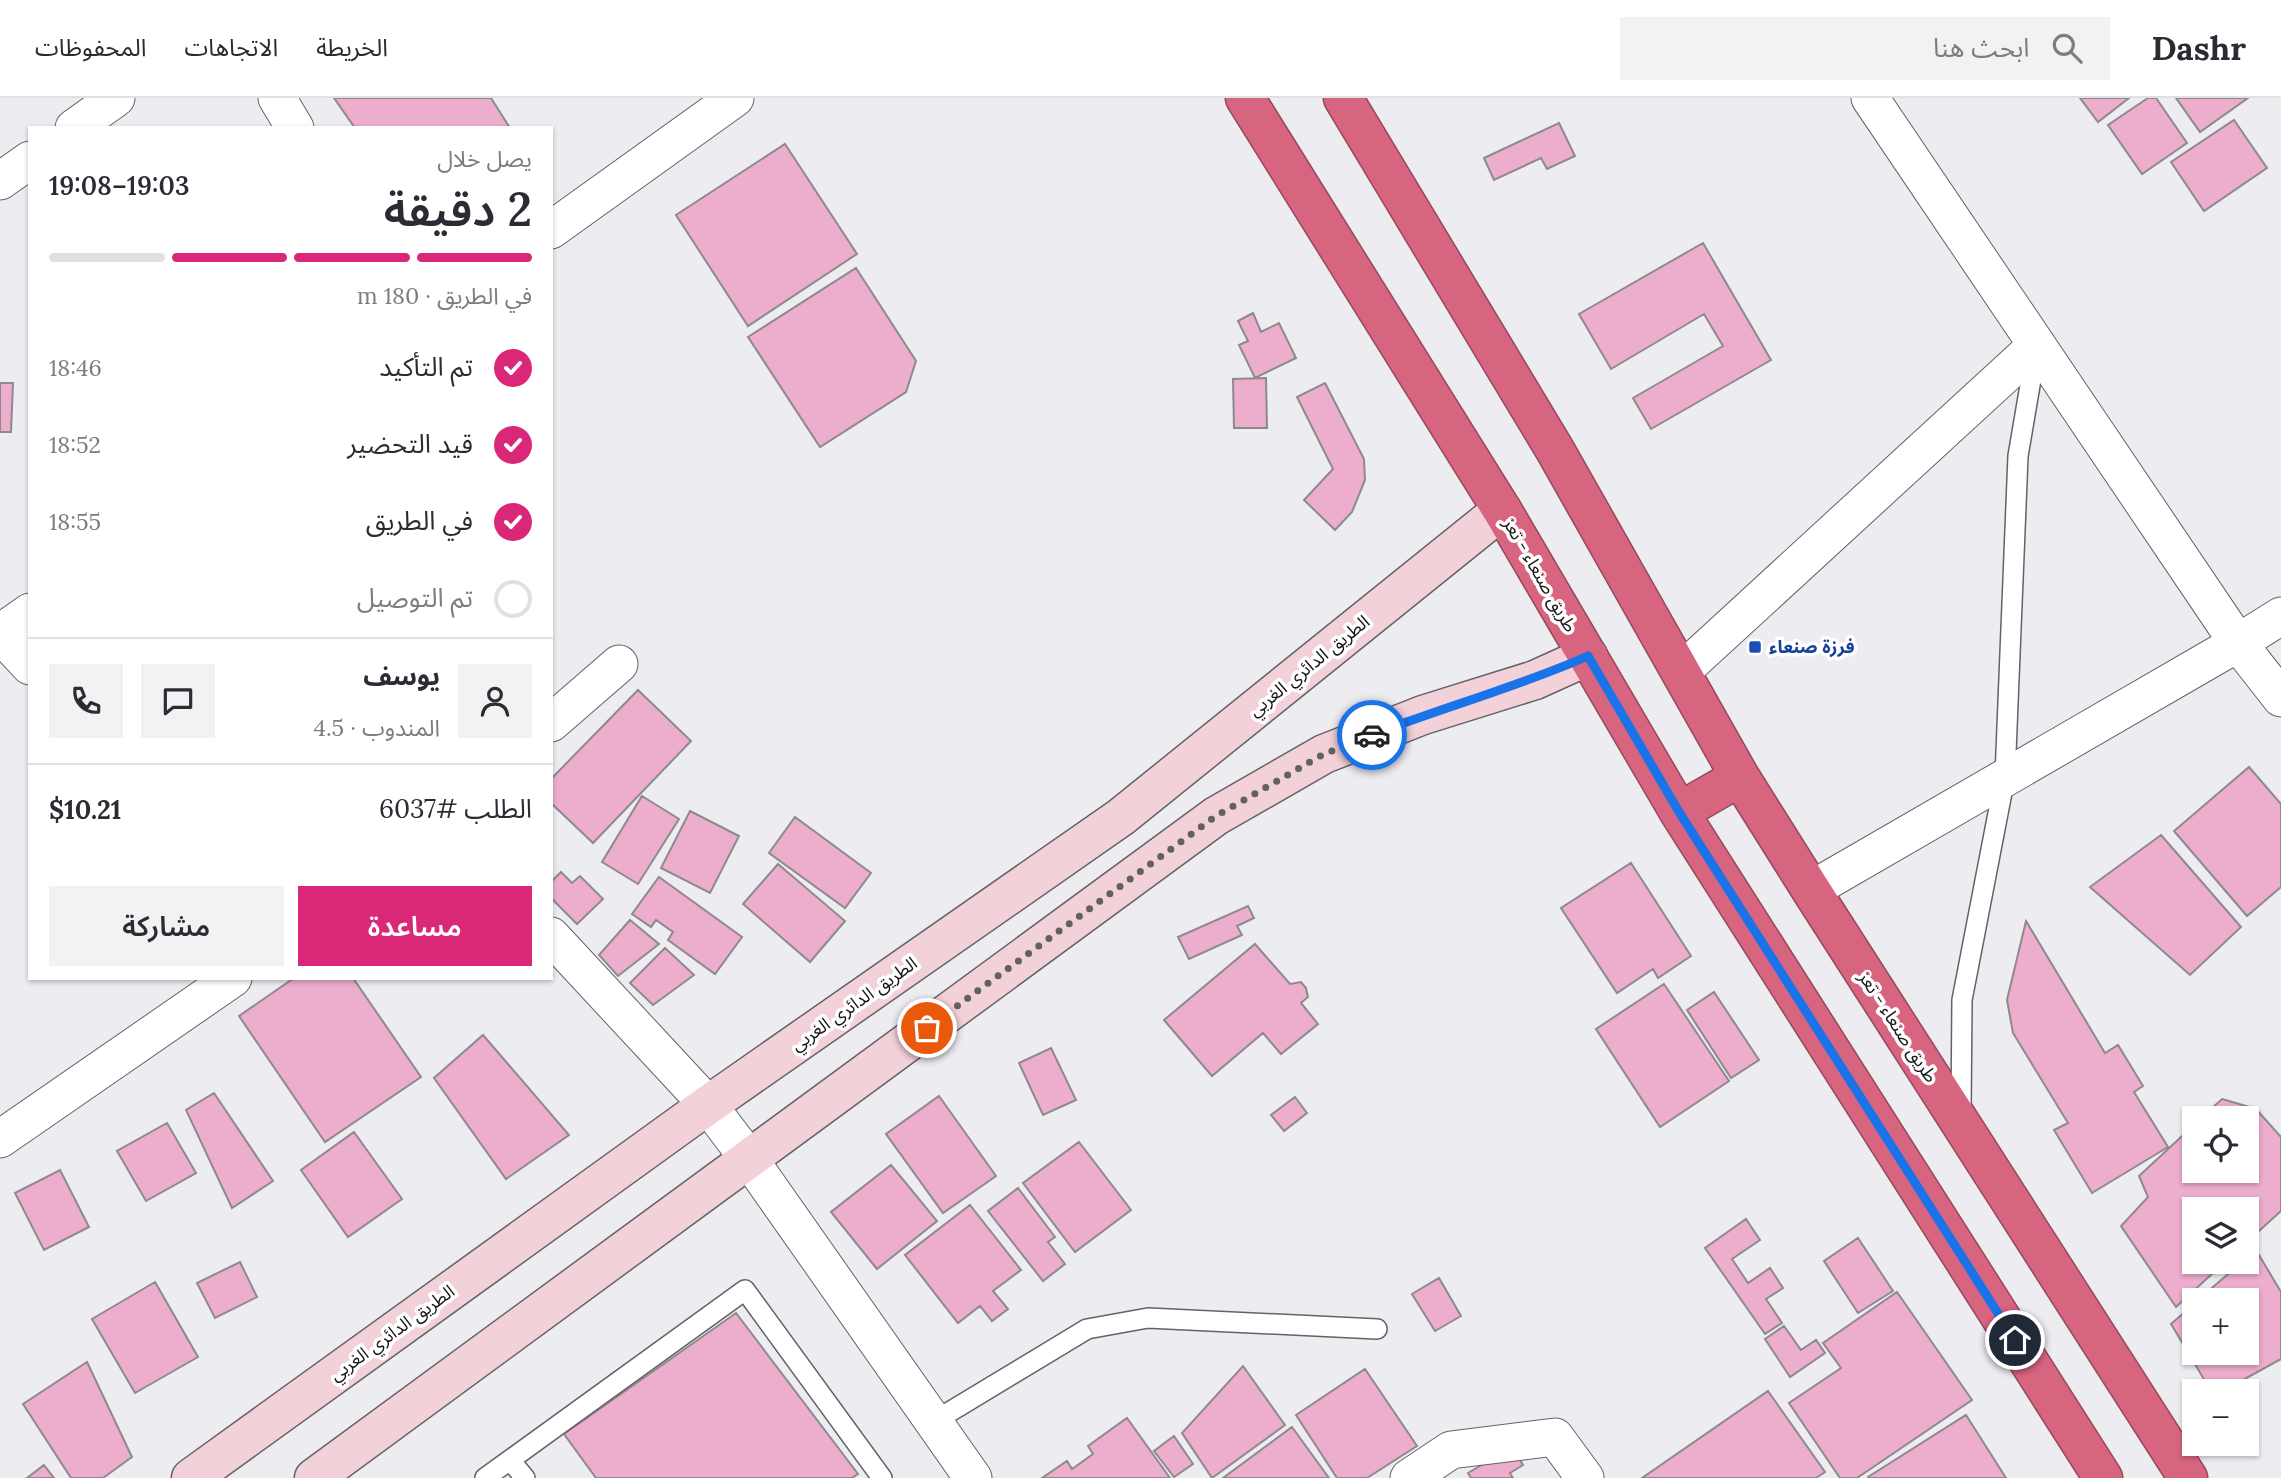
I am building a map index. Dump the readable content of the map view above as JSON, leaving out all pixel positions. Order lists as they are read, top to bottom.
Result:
{
  "streets": {
    "highway": ["طريق صنعاء - تعز"],
    "main road": ["الطريق الدائري الغربي"]
  },
  "crossings": [
    ["طريق صنعاء - تعز", "الطريق الدائري الغربي"]
  ],
  "places": {
    "transit": ["فرزة صنعاء"]
  },
  "page": {
    "header": "Dashr",
    "search": "ابحث هنا",
    "nav": ["الخريطة", "الاتجاهات", "المحفوظات"],
    "heading": ["2 دقيقة", "يصل خلال", "19:03–19:08"],
    "panel": [
      "يوسف",
      "المندوب · 4.5",
      "الطلب #6037",
      "$10.21"
    ],
    "bar": "في الطريق · 180 m",
    "list": [
      ["تم التأكيد", "18:46"],
      ["قيد التحضير", "18:52"],
      ["في الطريق", "18:55"],
      "تم التوصيل"
    ],
    "buttons": ["مساعدة", "مشاركة"],
    "map_buttons": ["+", "−"]
  }
}
